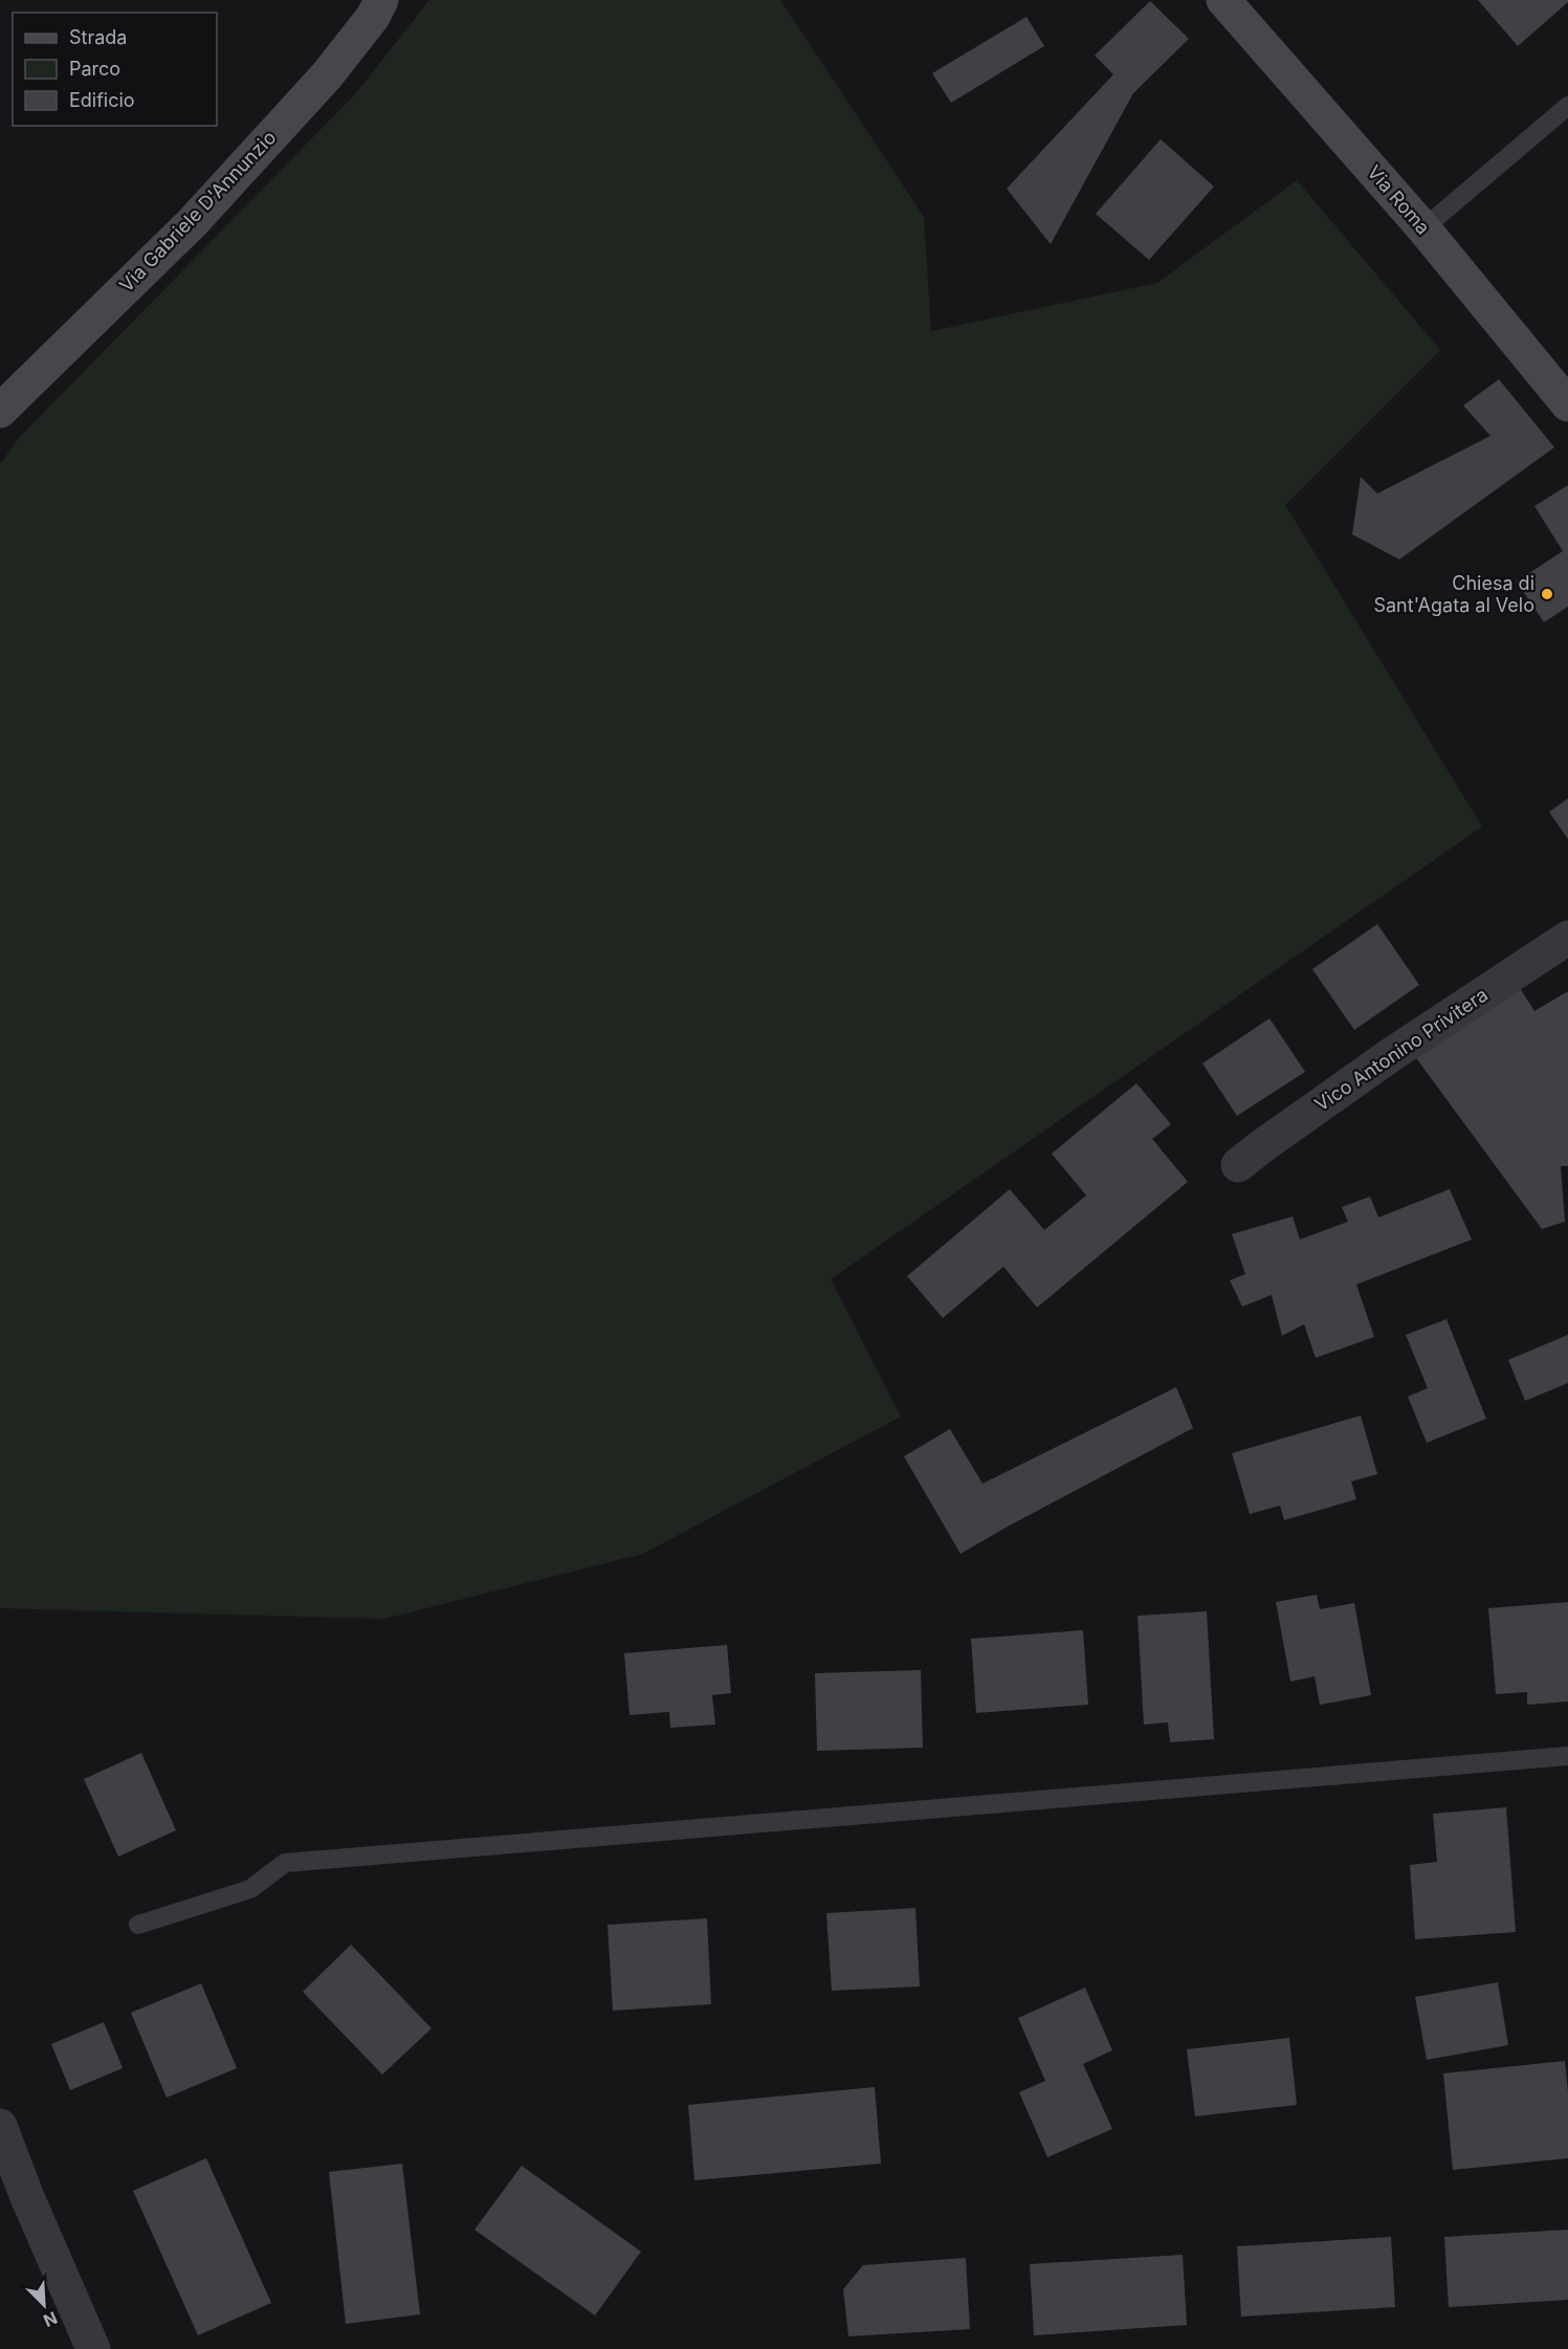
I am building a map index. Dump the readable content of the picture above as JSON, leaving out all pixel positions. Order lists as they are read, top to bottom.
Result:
{
  "streets": {
    "main road": ["Via Roma", "Via Gabriele D'Annunzio"],
    "street": ["Vico Antonino Privitera"]
  },
  "places": ["Chiesa di Sant'Agata al Velo"],
  "legend": ["Strada", "Parco", "Edificio"],
  "north": "bottom right"
}
